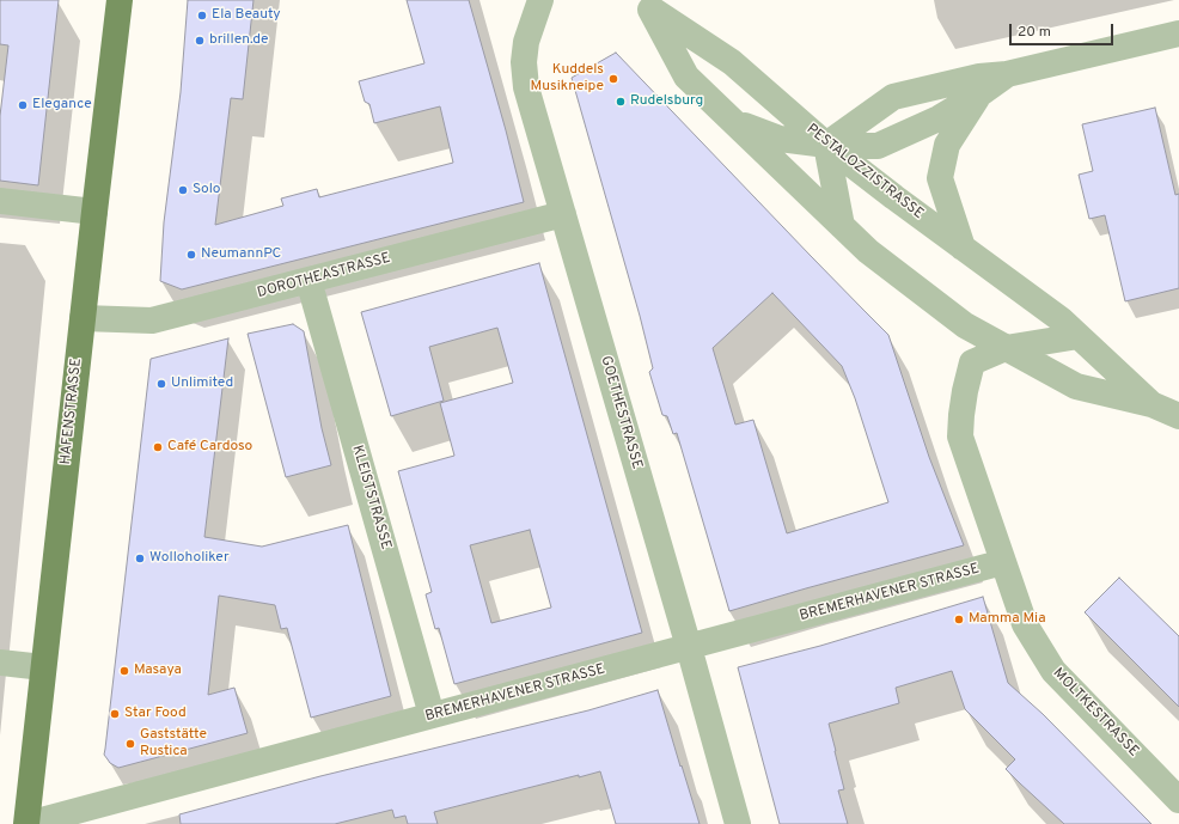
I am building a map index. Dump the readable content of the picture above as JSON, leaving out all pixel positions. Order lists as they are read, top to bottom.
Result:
{
  "streets": {
    "main road": ["HAFENSTRASSE"],
    "street": [
      "PESTALOZZISTRASSE",
      "DOROTHEASTRASSE",
      "GOETHESTRASSE",
      "KLEISTSTRASSE",
      "BREMERHAVENER STRASSE",
      "MOLTKESTRASSE"
    ]
  },
  "crossings": [
    ["DOROTHEASTRASSE", "HAFENSTRASSE"],
    ["DOROTHEASTRASSE", "GOETHESTRASSE"],
    ["DOROTHEASTRASSE", "KLEISTSTRASSE"],
    ["HAFENSTRASSE", "BREMERHAVENER STRASSE"],
    ["GOETHESTRASSE", "BREMERHAVENER STRASSE"],
    ["KLEISTSTRASSE", "BREMERHAVENER STRASSE"],
    ["BREMERHAVENER STRASSE", "MOLTKESTRASSE"]
  ],
  "places": [
    "Ela Beauty",
    "brillen.de",
    "Kuddels Musikneipe",
    "Rudelsburg",
    "Elegance",
    "Solo",
    "NeumannPC",
    "Unlimited",
    "Café Cardoso",
    "Wolloholiker",
    "Mamma Mia",
    "Masaya",
    "Star Food",
    "Gaststätte Rustica"
  ],
  "scale_bar": "20 m"
}
